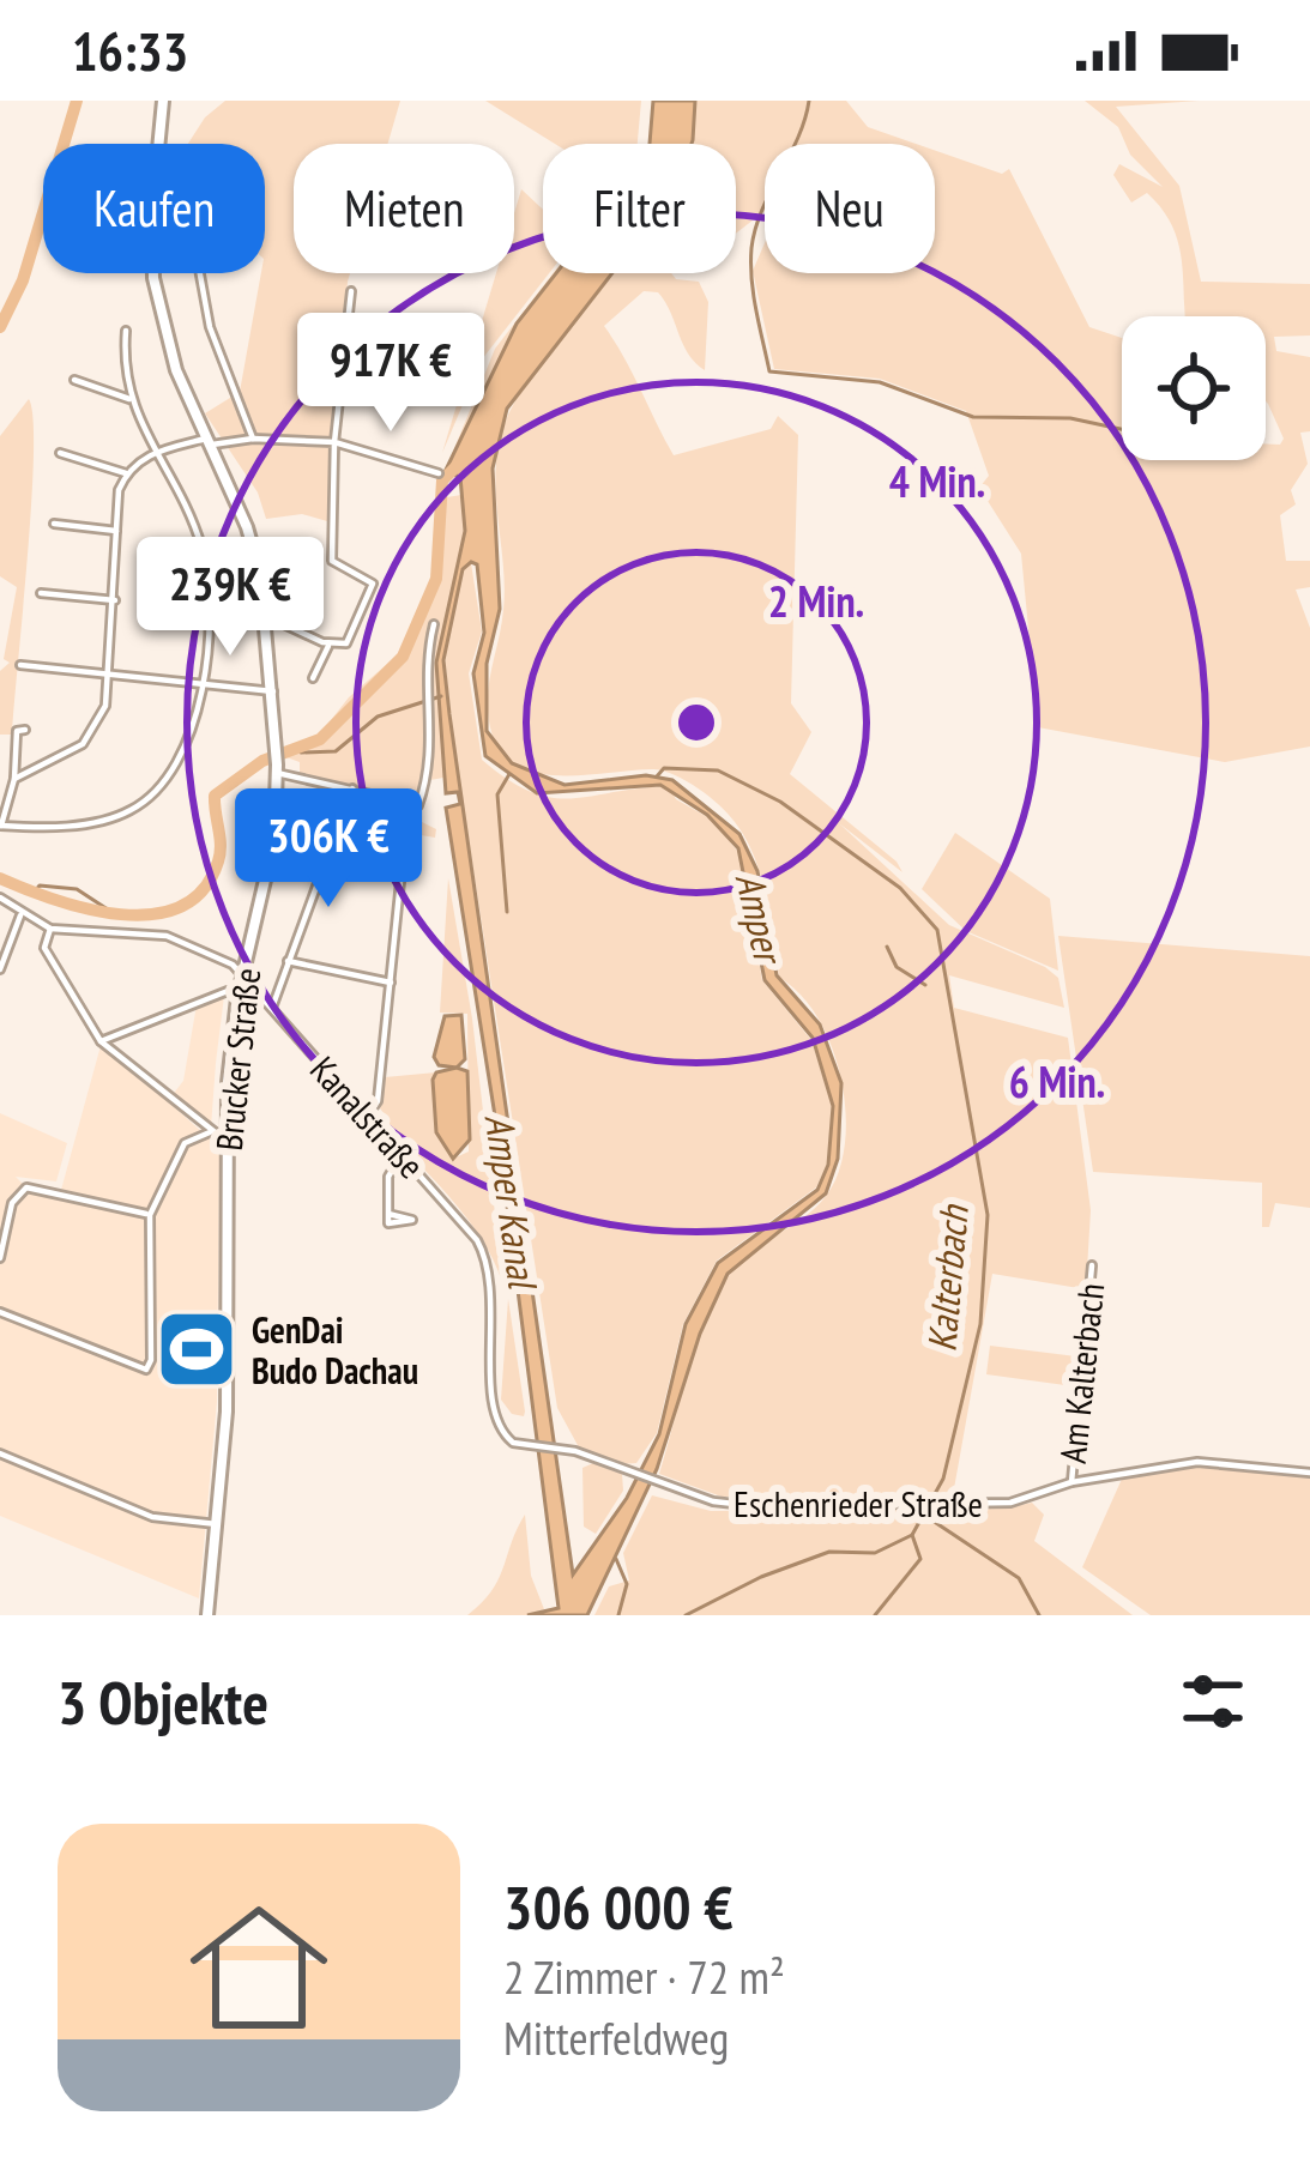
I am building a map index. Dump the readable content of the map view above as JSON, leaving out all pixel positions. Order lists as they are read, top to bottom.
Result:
{
  "streets": {
    "main road": ["Brucker Straße"],
    "street": ["Kanalstraße", "Am Kalterbach", "Eschenrieder Straße"]
  },
  "crossings": [
    ["Brucker Straße", "Kanalstraße"],
    ["Kanalstraße", "Eschenrieder Straße"],
    ["Am Kalterbach", "Eschenrieder Straße"]
  ],
  "water": ["Amper", "Amper Kanal", "Kalterbach"],
  "places": {
    "sports": ["GenDai Budo Dachau"]
  },
  "page": {
    "status": "16:33",
    "chip": [
      "Kaufen",
      "Mieten",
      "Filter",
      "Neu"
    ],
    "price": ["917K €", "239K €", "306K €"],
    "heading": "3 Objekte",
    "list": [
      {
        "name": "306 000 €",
        "note": "2 Zimmer · 72 m² · Mitterfeldweg"
      }
    ]
  },
  "rings": ["4 Min.", "2 Min.", "6 Min."]
}
